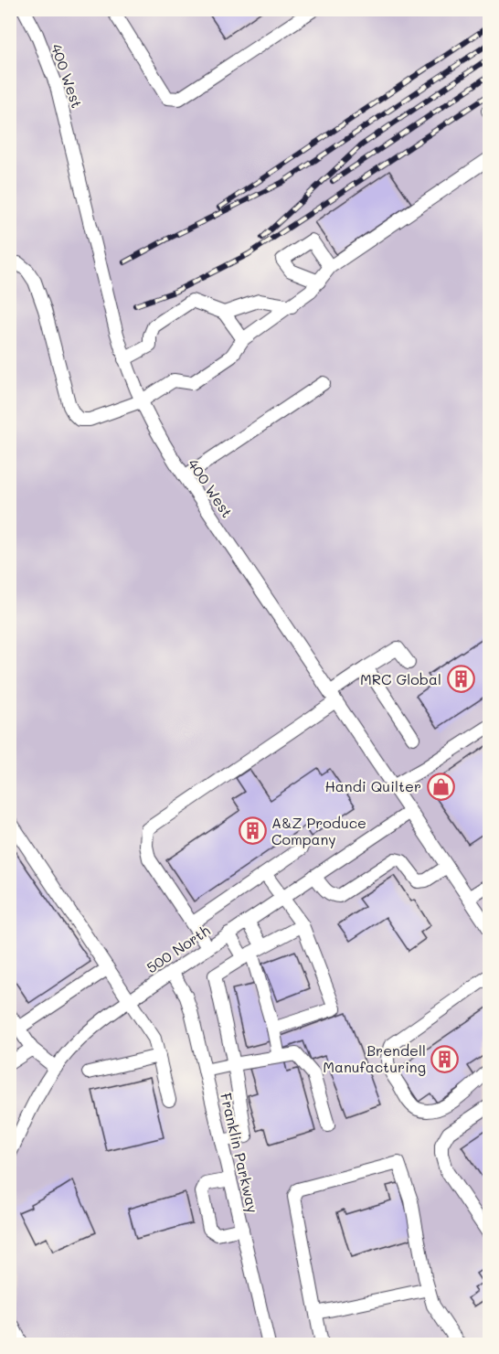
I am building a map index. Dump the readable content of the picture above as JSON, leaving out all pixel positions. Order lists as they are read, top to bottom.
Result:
{
  "streets": {
    "street": ["400 West", "500 North", "Franklin Parkway"]
  },
  "crossings": [
    ["400 West", "500 North"],
    ["500 North", "Franklin Parkway"]
  ],
  "places": {
    "building": ["MRC Global", "A&Z Produce Company", "Brendell Manufacturing"],
    "shop": ["Handi Quilter"]
  }
}
